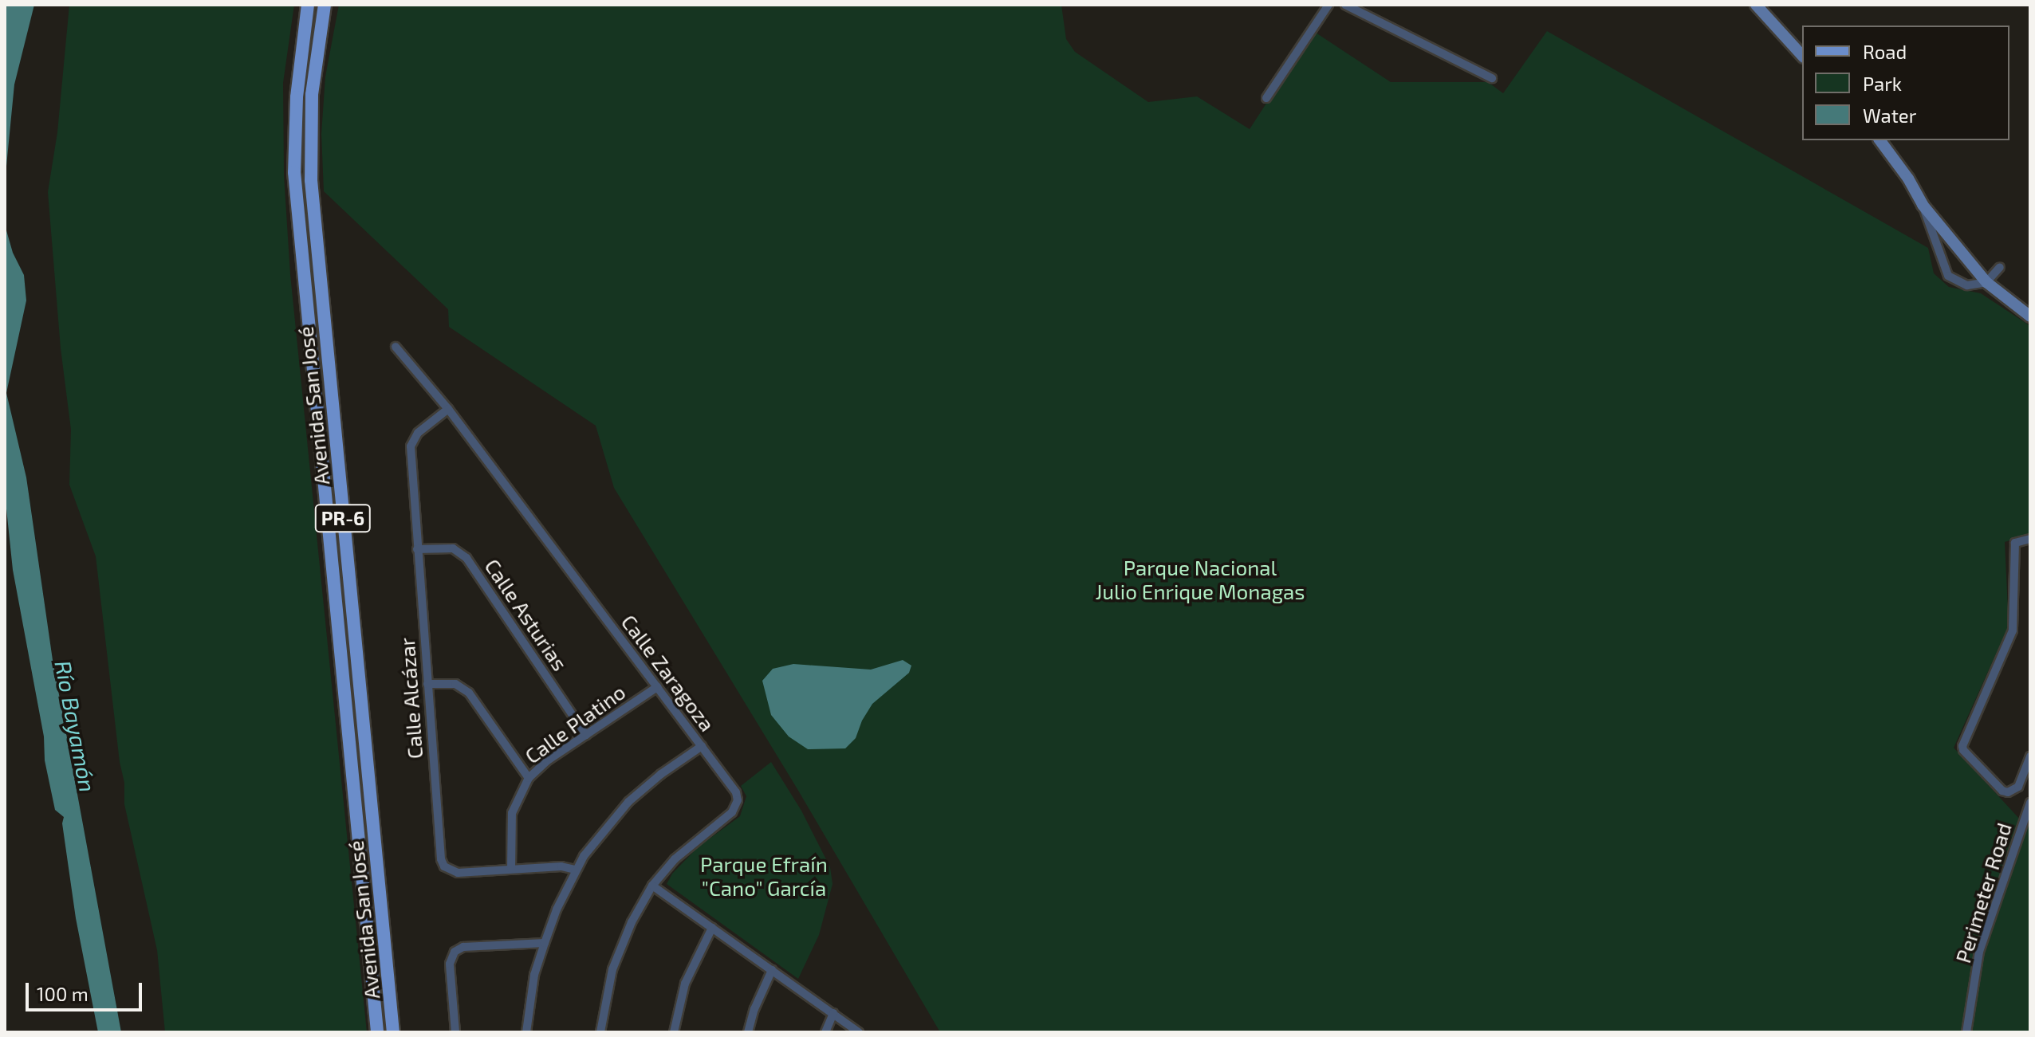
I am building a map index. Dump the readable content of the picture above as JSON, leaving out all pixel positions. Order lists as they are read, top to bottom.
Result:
{
  "streets": {
    "main road": ["Avenida San José", "PR-6"],
    "street": [
      "Calle Asturias",
      "Calle Zaragoza",
      "Calle Alcázar",
      "Calle Platino",
      "Perimeter Road"
    ]
  },
  "crossings": [
    ["Calle Asturias", "Calle Alcázar"],
    ["Calle Asturias", "Calle Platino"],
    ["Calle Zaragoza", "Calle Alcázar"],
    ["Calle Zaragoza", "Calle Platino"],
    ["Calle Alcázar", "Calle Platino"]
  ],
  "water": ["Río Bayamón"],
  "parks": ["Parque Nacional Julio Enrique Monagas", "Parque Efraín \"Cano\" García"],
  "legend": ["Road", "Park", "Water"],
  "scale_bar": "100 m"
}
